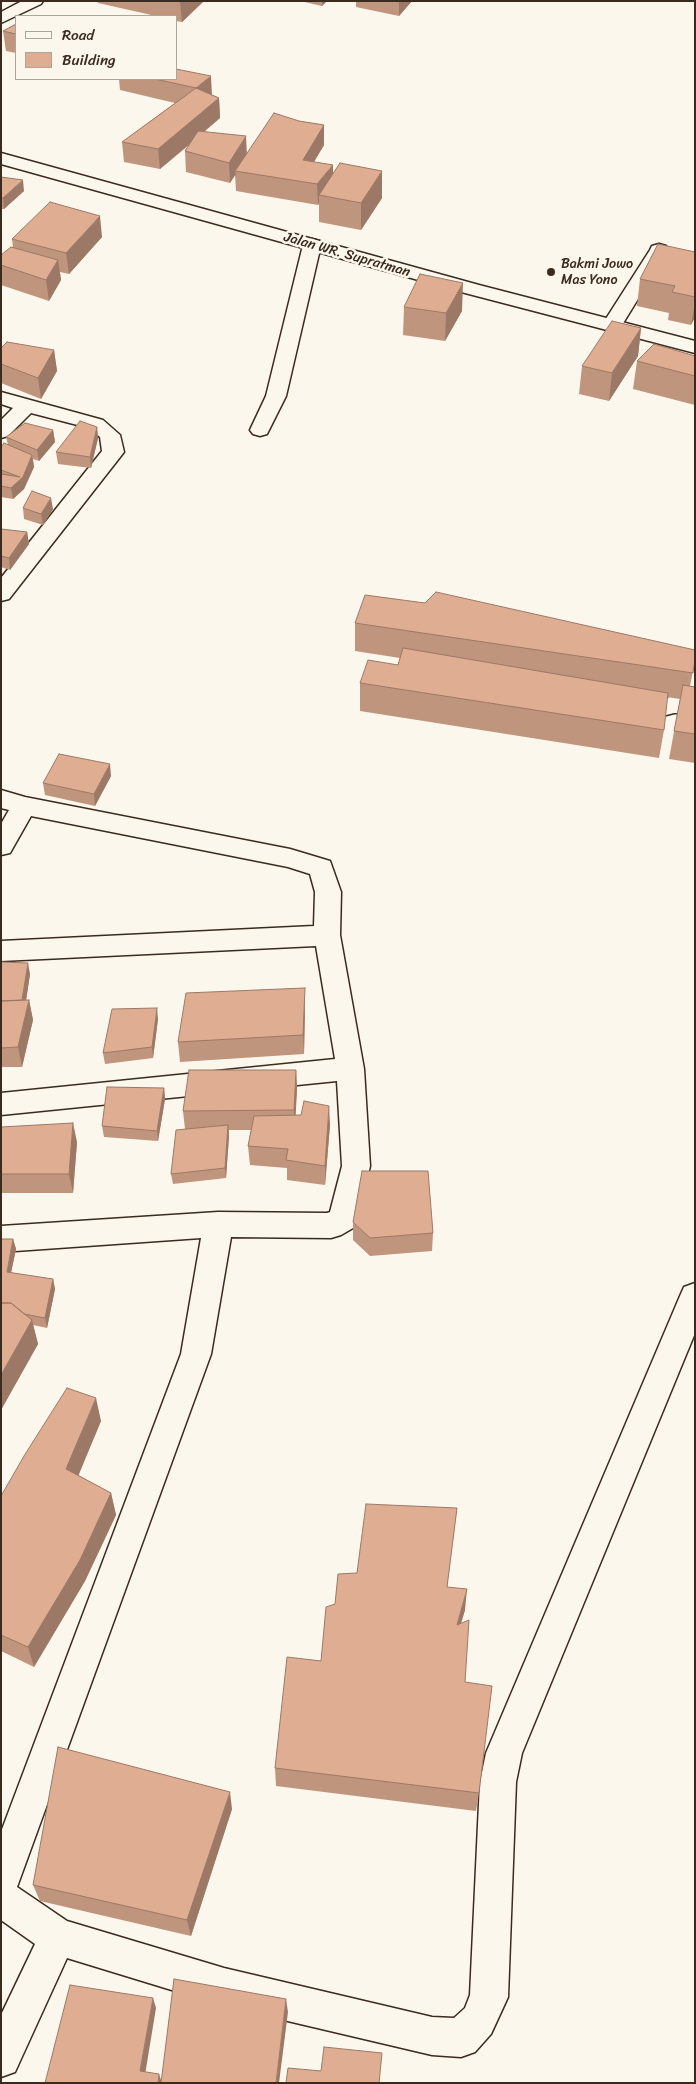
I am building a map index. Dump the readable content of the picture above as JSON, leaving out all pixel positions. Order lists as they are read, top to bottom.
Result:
{
  "streets": {
    "street": ["Jalan WR. Supratman"]
  },
  "places": ["Bakmi Jowo Mas Yono"],
  "legend": ["Road", "Building"]
}
